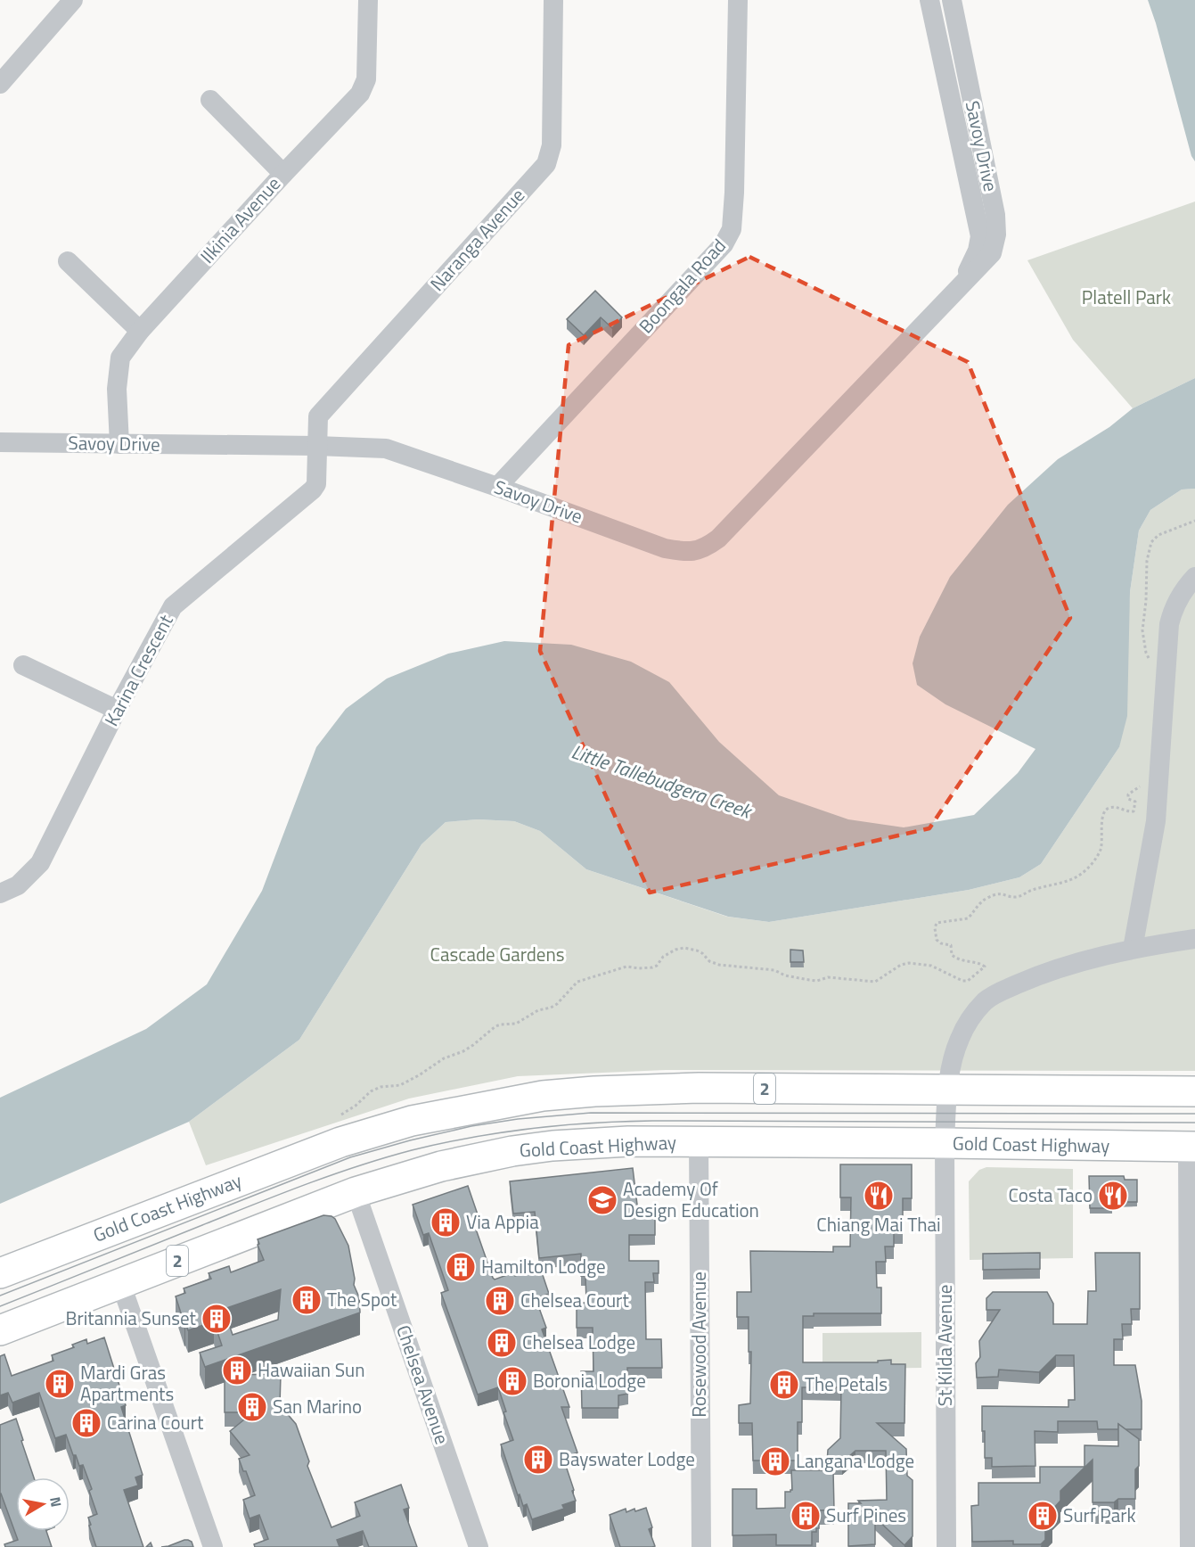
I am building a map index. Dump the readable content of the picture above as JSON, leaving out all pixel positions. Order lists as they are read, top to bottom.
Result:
{
  "streets": {
    "highway": ["2", "Gold Coast Highway"],
    "street": [
      "Savoy Drive",
      "Ilkinia Avenue",
      "Naranga Avenue",
      "Boongala Road",
      "Karina Crescent",
      "Rosewood Avenue",
      "St Kilda Avenue",
      "Chelsea Avenue"
    ]
  },
  "crossings": [
    ["Savoy Drive", "Ilkinia Avenue"],
    ["Savoy Drive", "Naranga Avenue"],
    ["Savoy Drive", "Boongala Road"],
    ["Savoy Drive", "Karina Crescent"],
    ["Naranga Avenue", "Karina Crescent"],
    ["Gold Coast Highway", "Rosewood Avenue"],
    ["Gold Coast Highway", "St Kilda Avenue"],
    ["Gold Coast Highway", "Chelsea Avenue"]
  ],
  "water": ["Little Tallebudgera Creek"],
  "parks": ["Platell Park", "Cascade Gardens"],
  "places": {
    "restaurant": ["Chiang Mai Thai", "Costa Taco"],
    "school or university": ["Academy Of Design Education"],
    "building": [
      "Via Appia",
      "Hamilton Lodge",
      "The Spot",
      "Chelsea Court",
      "Britannia Sunset",
      "Chelsea Lodge",
      "Hawaiian Sun",
      "Boronia Lodge",
      "Mardi Gras Apartments",
      "The Petals",
      "San Marino",
      "Carina Court",
      "Bayswater Lodge",
      "Langana Lodge",
      "Surf Pines",
      "Surf Park"
    ]
  },
  "north": "right"
}
